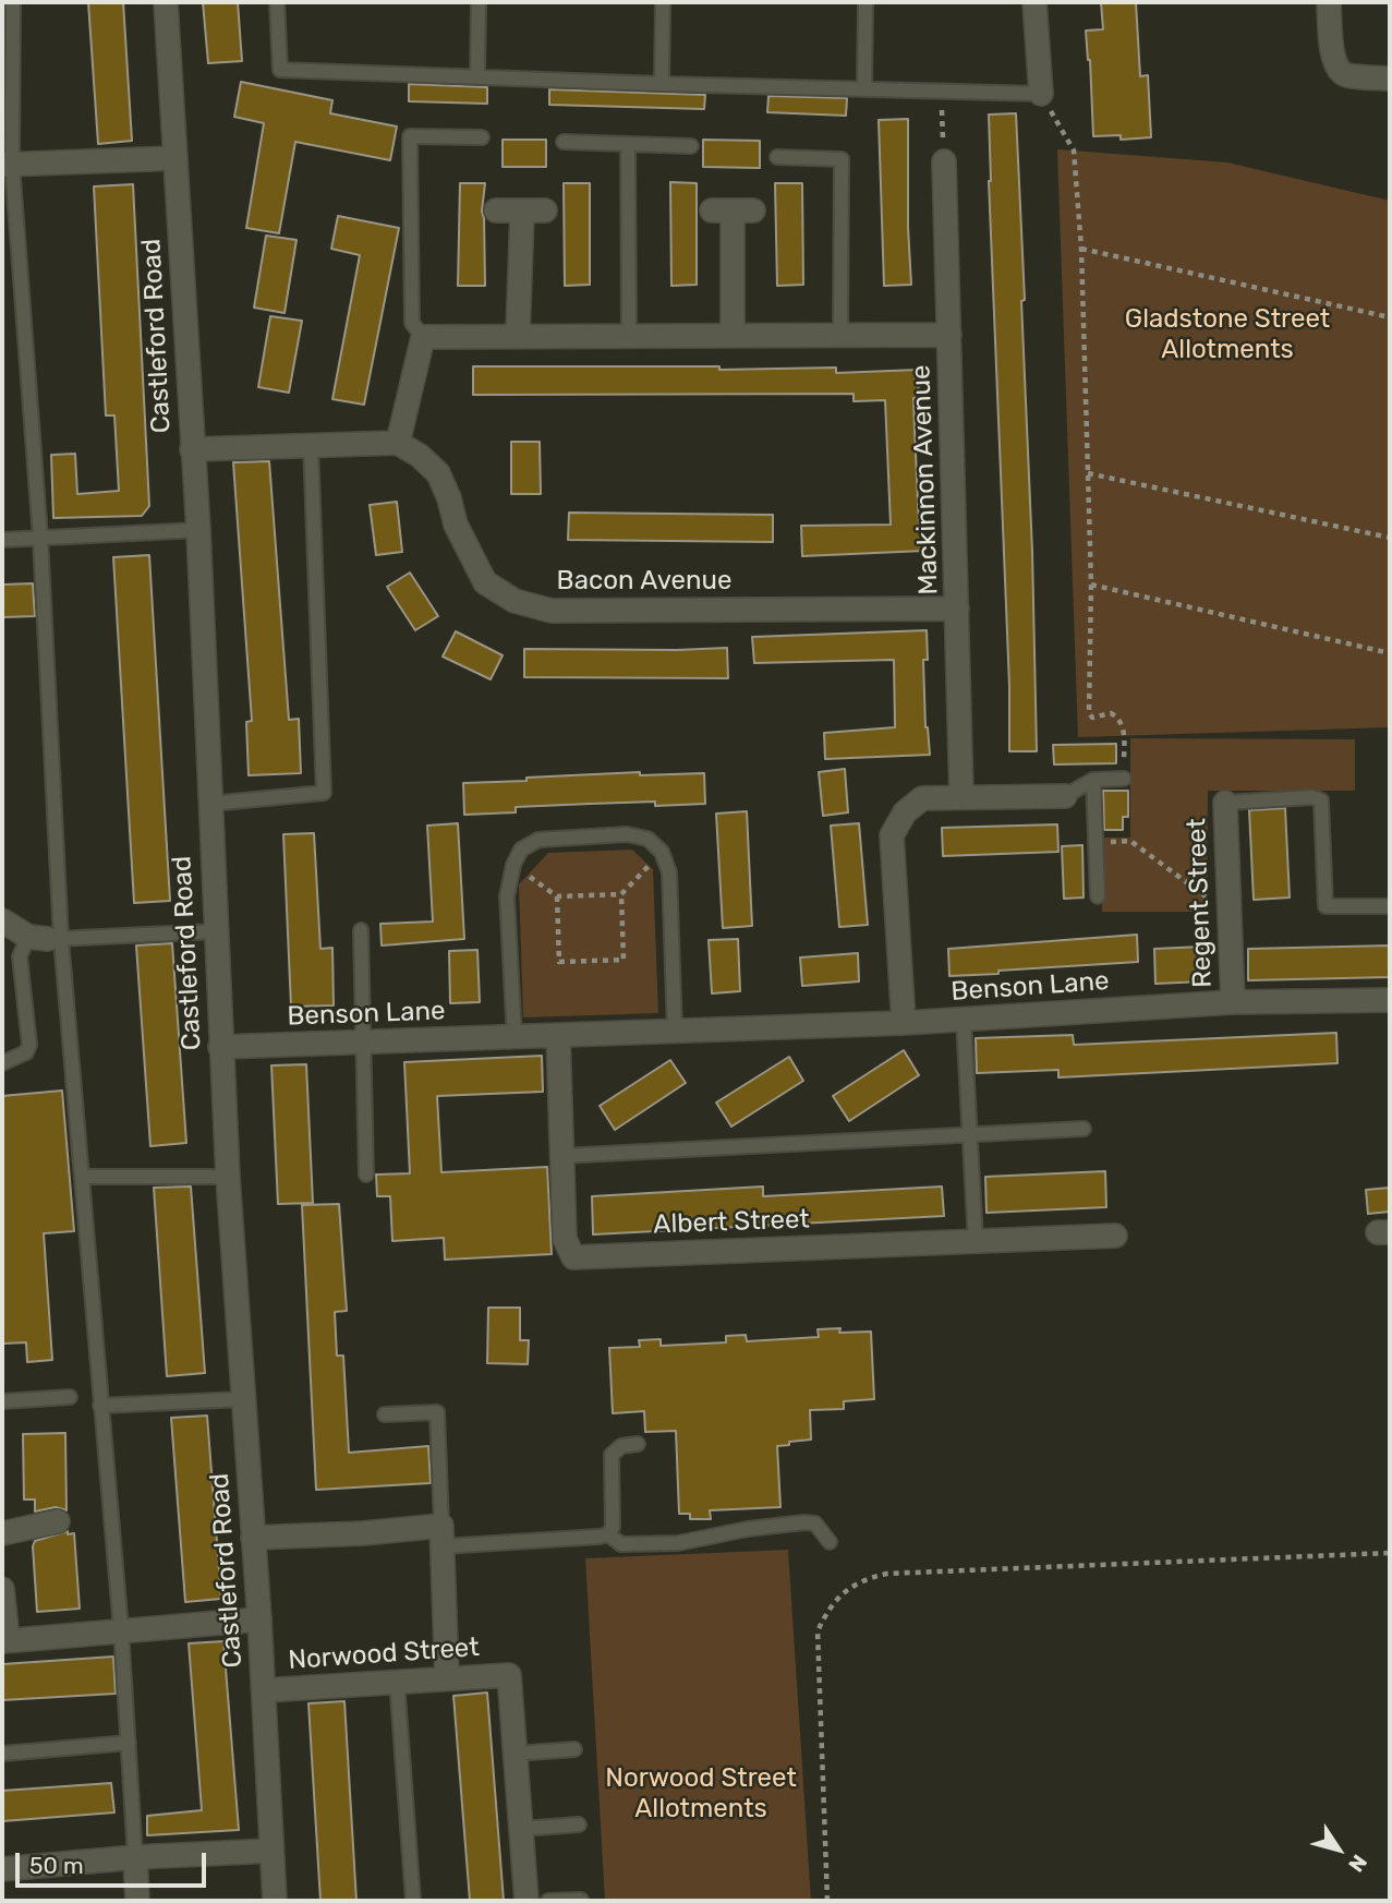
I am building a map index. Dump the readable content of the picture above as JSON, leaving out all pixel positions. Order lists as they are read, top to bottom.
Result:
{
  "streets": {
    "street": [
      "Castleford Road",
      "Mackinnon Avenue",
      "Bacon Avenue",
      "Regent Street",
      "Benson Lane",
      "Albert Street",
      "Norwood Street"
    ]
  },
  "crossings": [
    ["Castleford Road", "Benson Lane"],
    ["Castleford Road", "Norwood Street"],
    ["Mackinnon Avenue", "Bacon Avenue"],
    ["Regent Street", "Benson Lane"],
    ["Benson Lane", "Albert Street"]
  ],
  "parks": ["Gladstone Street Allotments", "Norwood Street Allotments"],
  "scale_bar": "50 m",
  "north": "bottom right"
}
